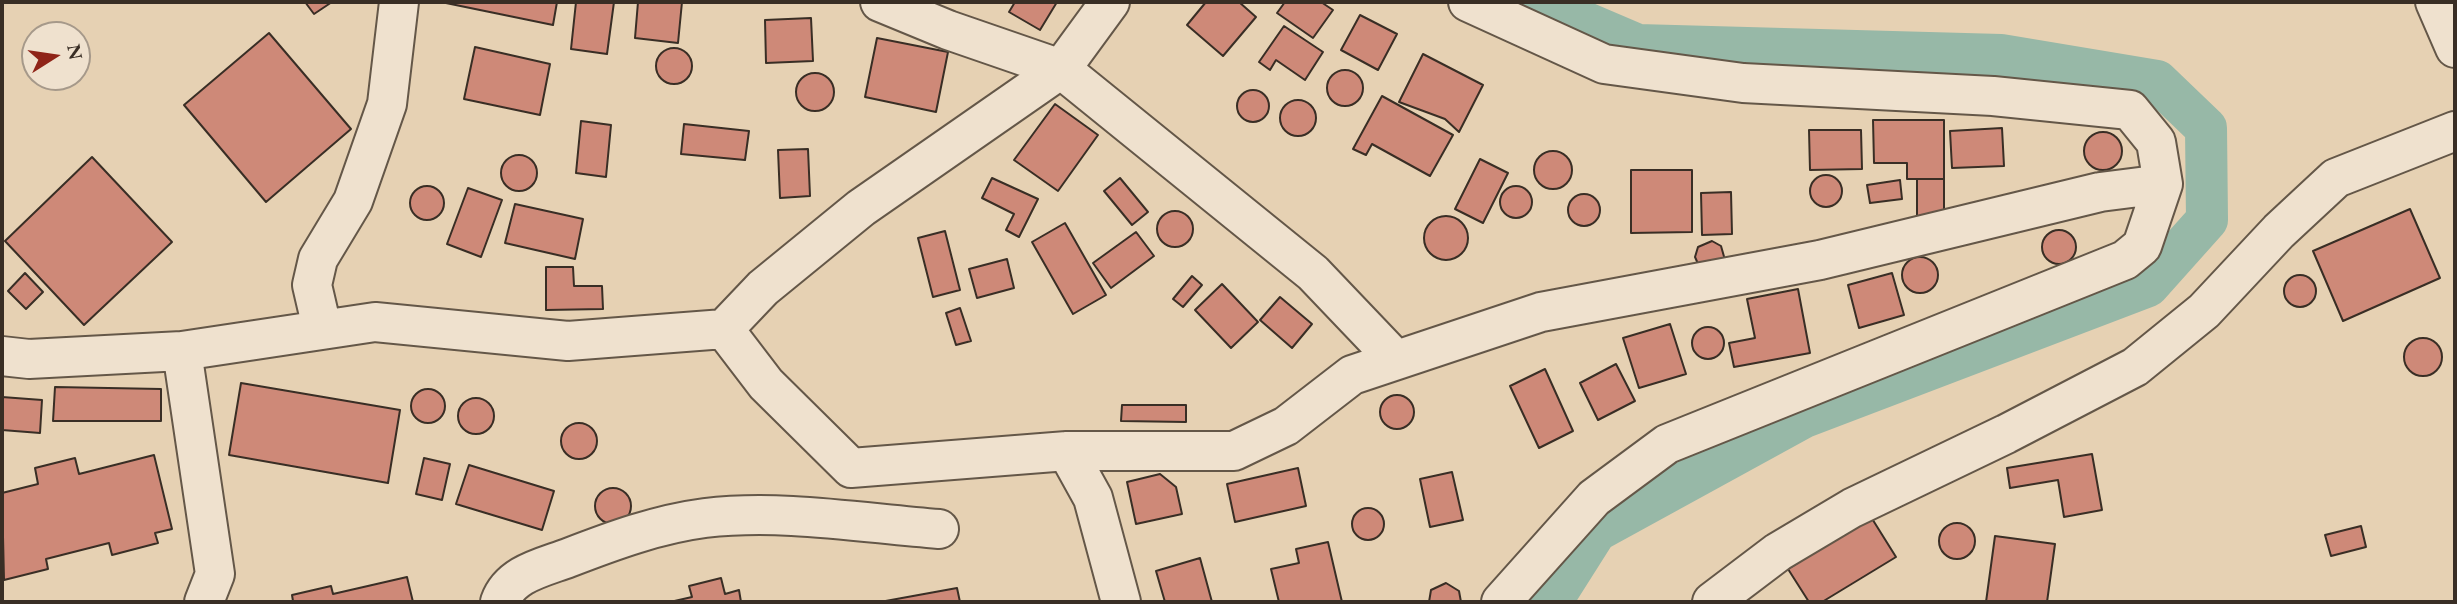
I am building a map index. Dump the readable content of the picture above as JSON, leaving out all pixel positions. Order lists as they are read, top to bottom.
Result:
{
  "north": "right"
}
